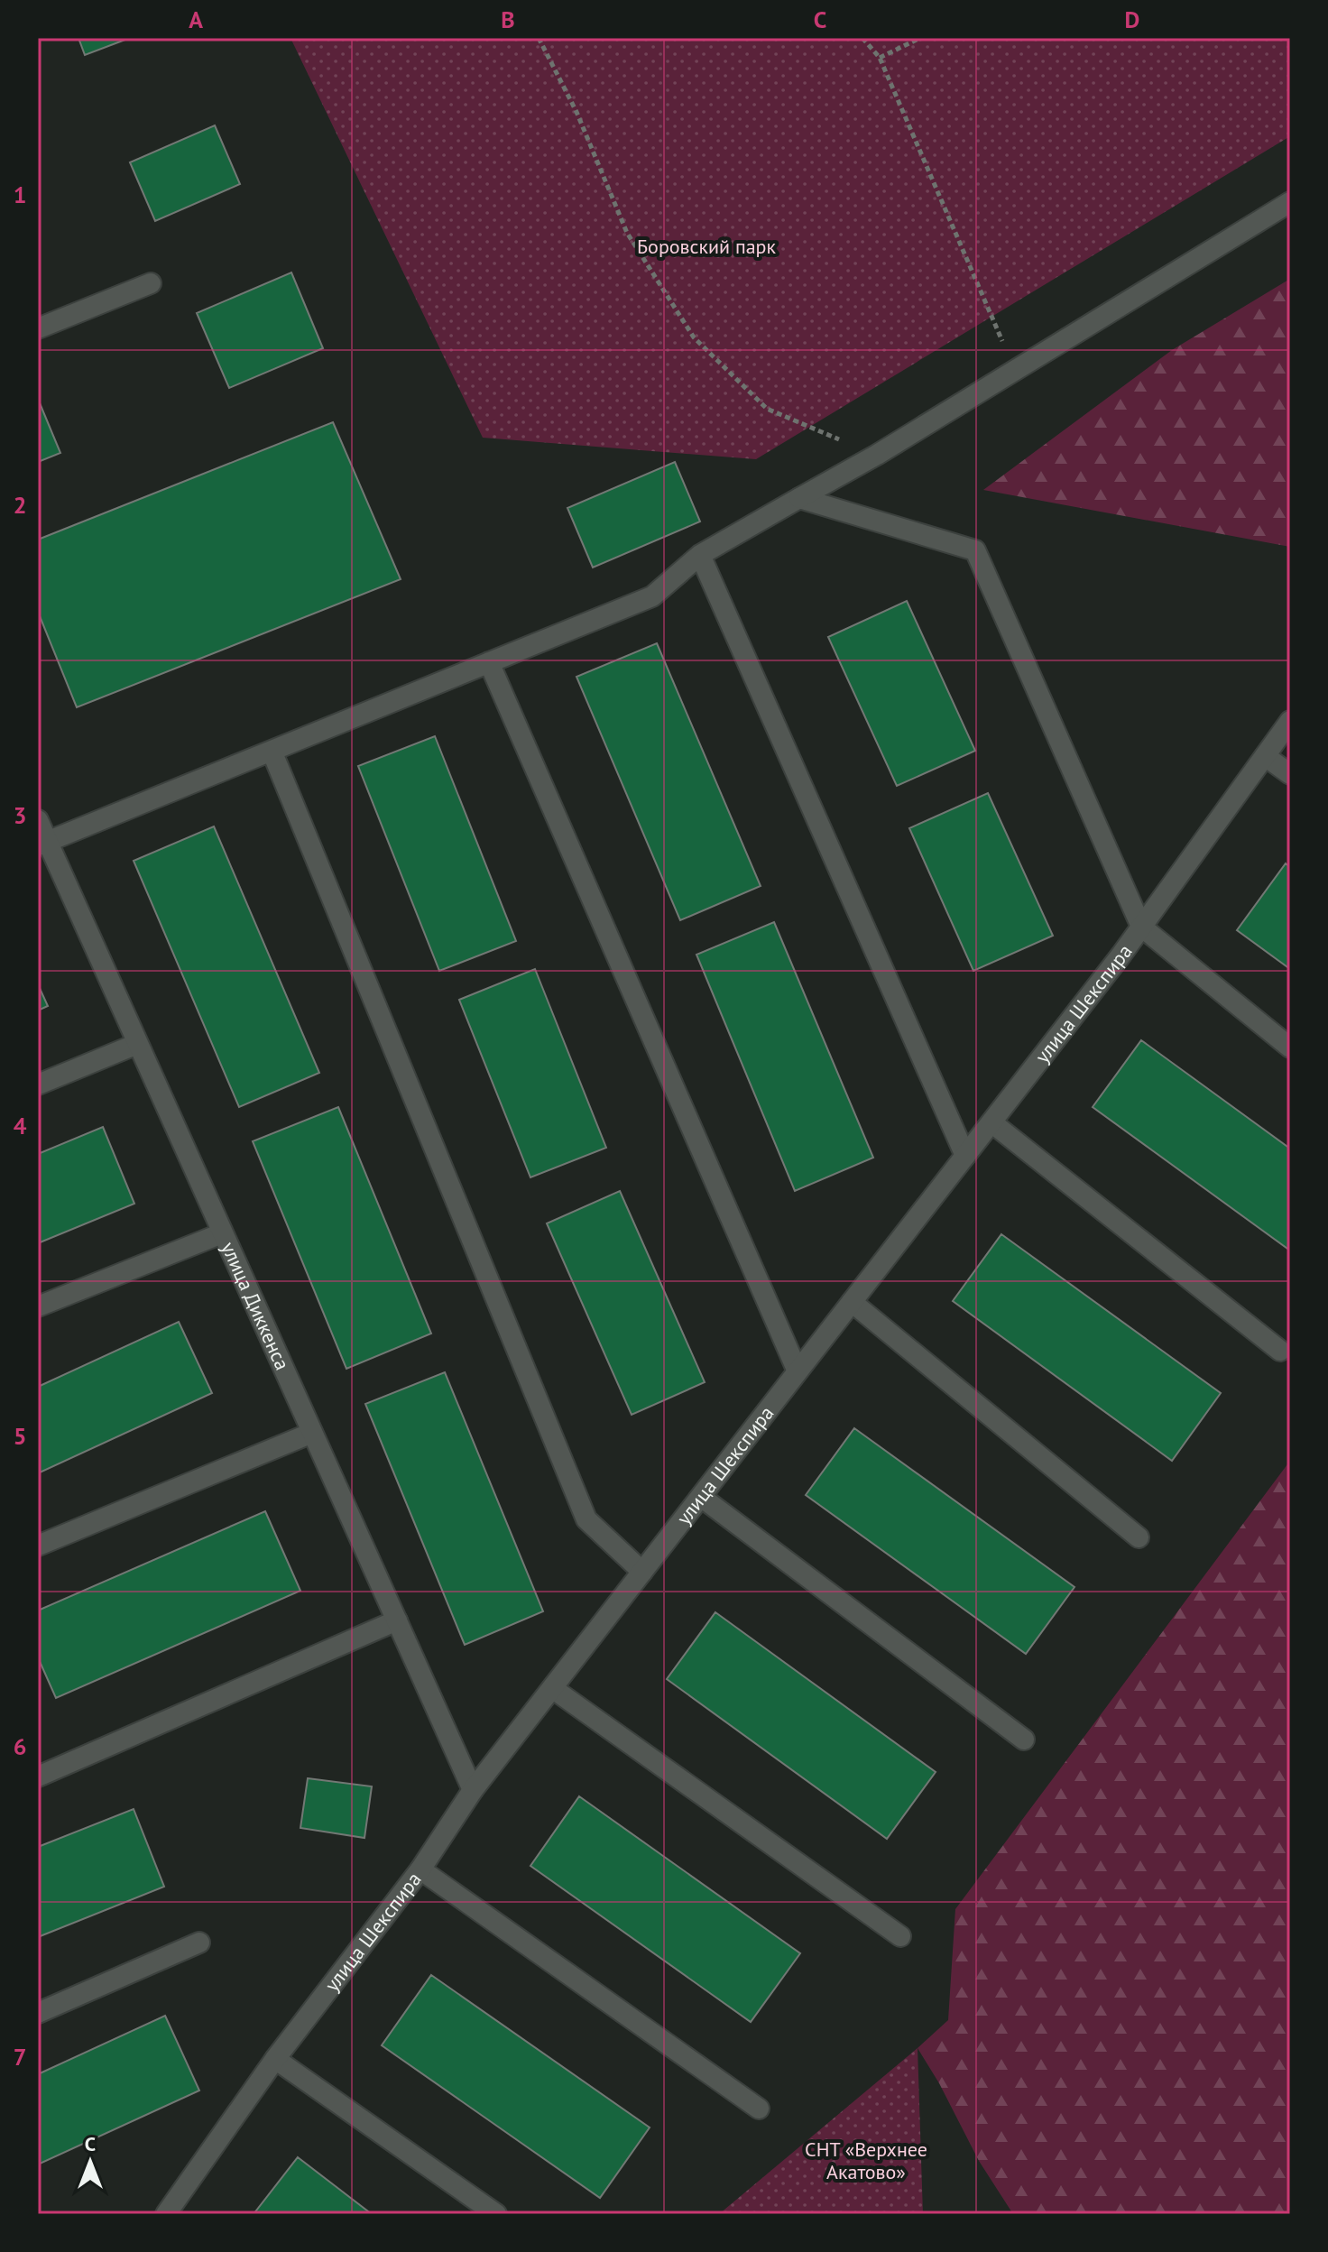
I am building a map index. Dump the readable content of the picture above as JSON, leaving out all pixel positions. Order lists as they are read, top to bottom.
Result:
{
  "streets": {
    "street": ["улица Шекспира", "улица Диккенса"]
  },
  "crossings": [
    ["улица Шекспира", "улица Диккенса"]
  ],
  "parks": ["Боровский парк", "СНТ «Верхнее Акатово»"],
  "north": "top",
  "grid": {
    "columns": [
      "A",
      "B",
      "C",
      "D"
    ],
    "rows": [
      "1",
      "2",
      "3",
      "4",
      "5",
      "6",
      "7"
    ]
  }
}
